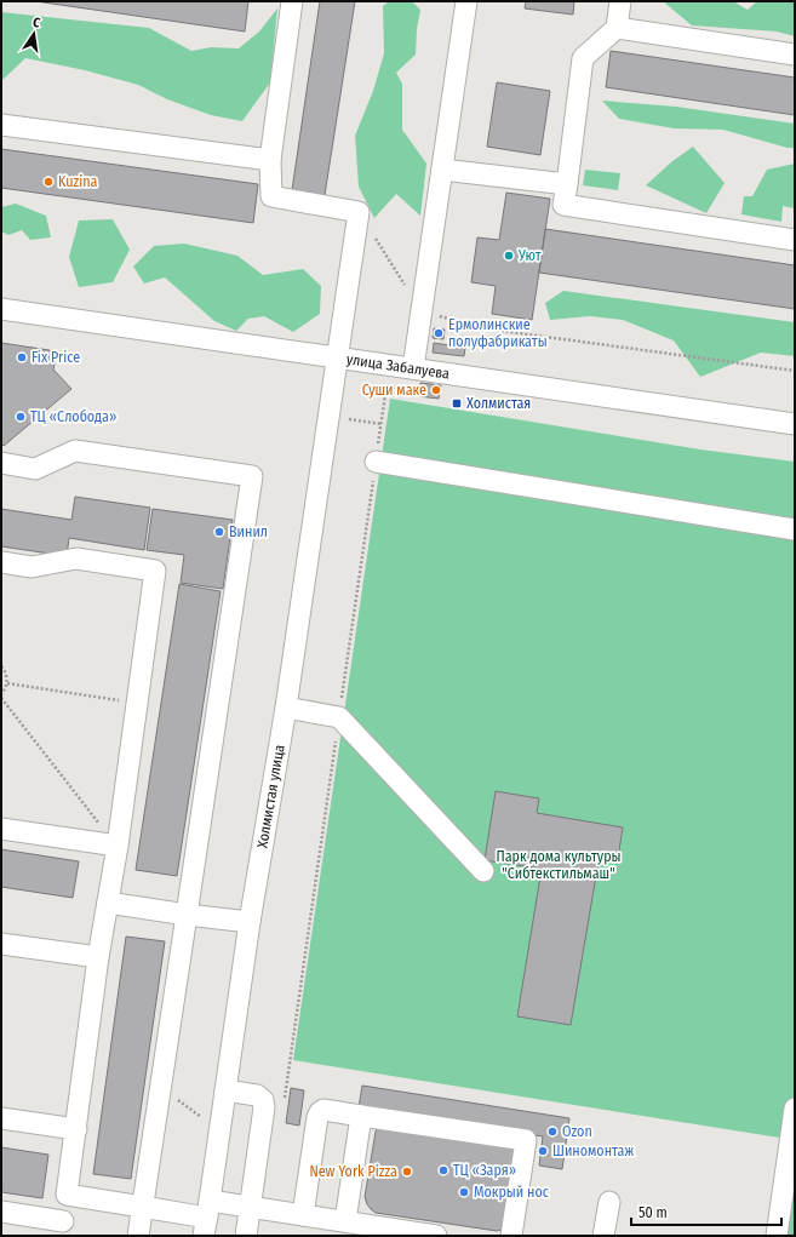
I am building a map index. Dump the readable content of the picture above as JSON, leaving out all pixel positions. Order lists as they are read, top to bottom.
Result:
{
  "streets": {
    "street": ["улица Забалуева", "Холмистая улица"]
  },
  "crossings": [
    ["улица Забалуева", "Холмистая улица"]
  ],
  "parks": ["Парк дома культуры \"Сибтекстильмаш\""],
  "places": {
    "other": [
      "Kuzina",
      "Уют",
      "Ермолинские полуфабрикаты",
      "Fix Price",
      "Суши маке",
      "ТЦ «Слобода»",
      "Винил",
      "Ozon",
      "Шиномонтаж",
      "ТЦ «Заря»",
      "New York Pizza",
      "Мокрый нос"
    ],
    "transit": ["Холмистая"]
  },
  "scale_bar": "50 m",
  "north": "top"
}
